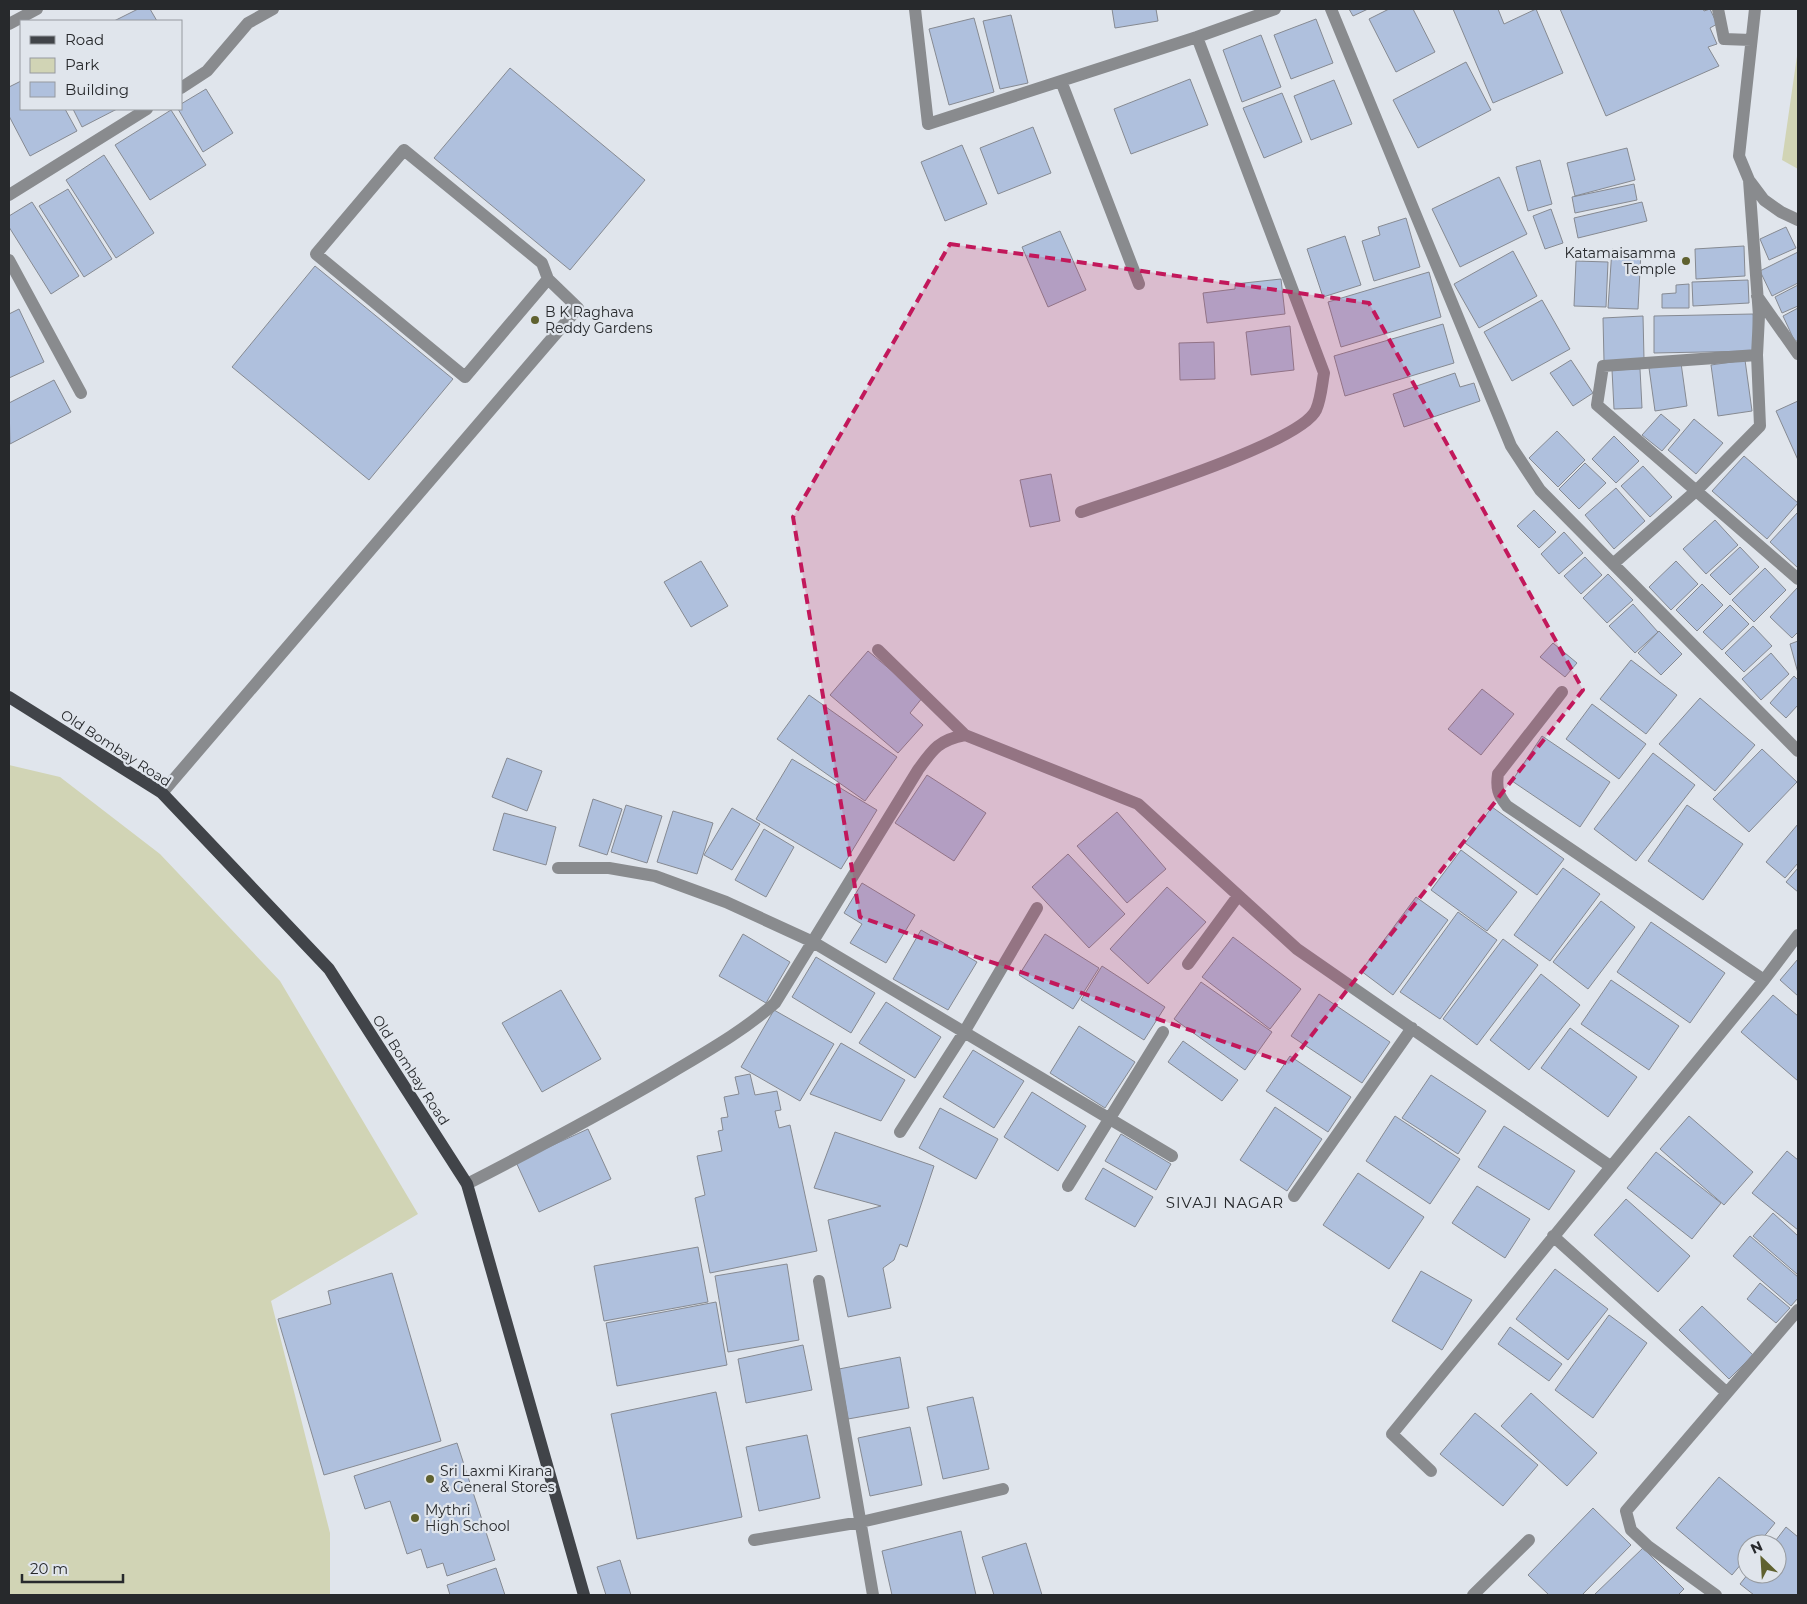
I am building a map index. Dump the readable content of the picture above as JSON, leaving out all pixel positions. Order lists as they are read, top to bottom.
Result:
{
  "streets": {
    "main road": ["Old Bombay Road"]
  },
  "districts": ["SIVAJI NAGAR"],
  "places": [
    "Katamaisamma Temple",
    "B K Raghava Reddy Gardens",
    "Sri Laxmi Kirana & General Stores",
    "Mythri High School"
  ],
  "legend": ["Road", "Park", "Building"],
  "scale_bar": "20 m",
  "north": "top left"
}
